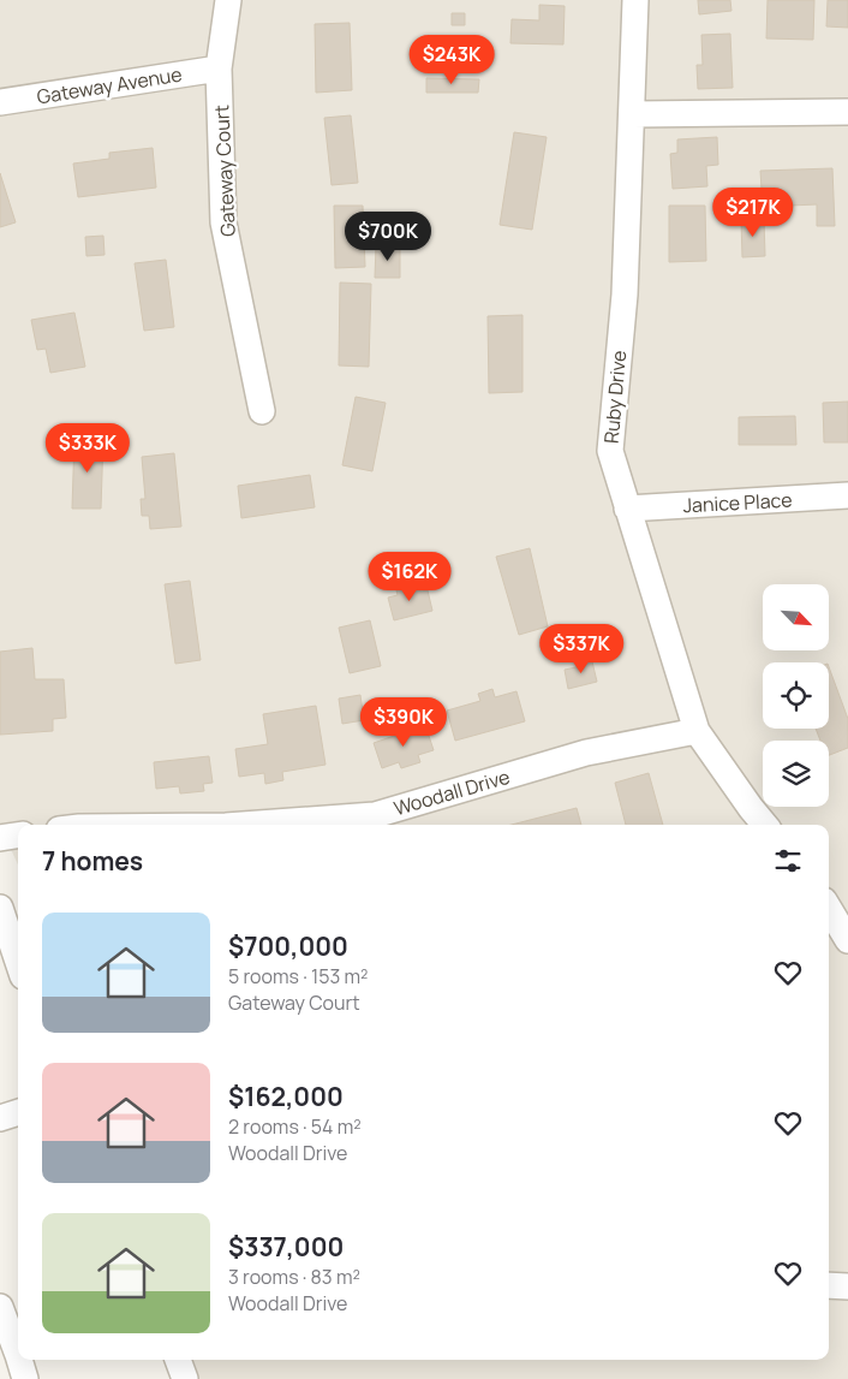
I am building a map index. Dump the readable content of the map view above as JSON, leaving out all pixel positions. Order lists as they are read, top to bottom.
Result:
{
  "streets": {
    "street": [
      "Gateway Avenue",
      "Gateway Court",
      "Ruby Drive",
      "Janice Place",
      "Woodall Drive"
    ]
  },
  "crossings": [
    ["Gateway Avenue", "Gateway Court"],
    ["Ruby Drive", "Janice Place"],
    ["Ruby Drive", "Woodall Drive"]
  ],
  "north": "bottom right",
  "page": {
    "price": [
      "$243K",
      "$217K",
      "$700K",
      "$333K",
      "$162K",
      "$337K",
      "$390K"
    ],
    "heading": "7 homes",
    "list": [
      {
        "name": "$700,000",
        "note": "5 rooms · 153 m² · Gateway Court"
      },
      {
        "name": "$162,000",
        "note": "2 rooms · 54 m² · Woodall Drive"
      },
      {
        "name": "$337,000",
        "note": "3 rooms · 83 m² · Woodall Drive"
      }
    ]
  }
}
